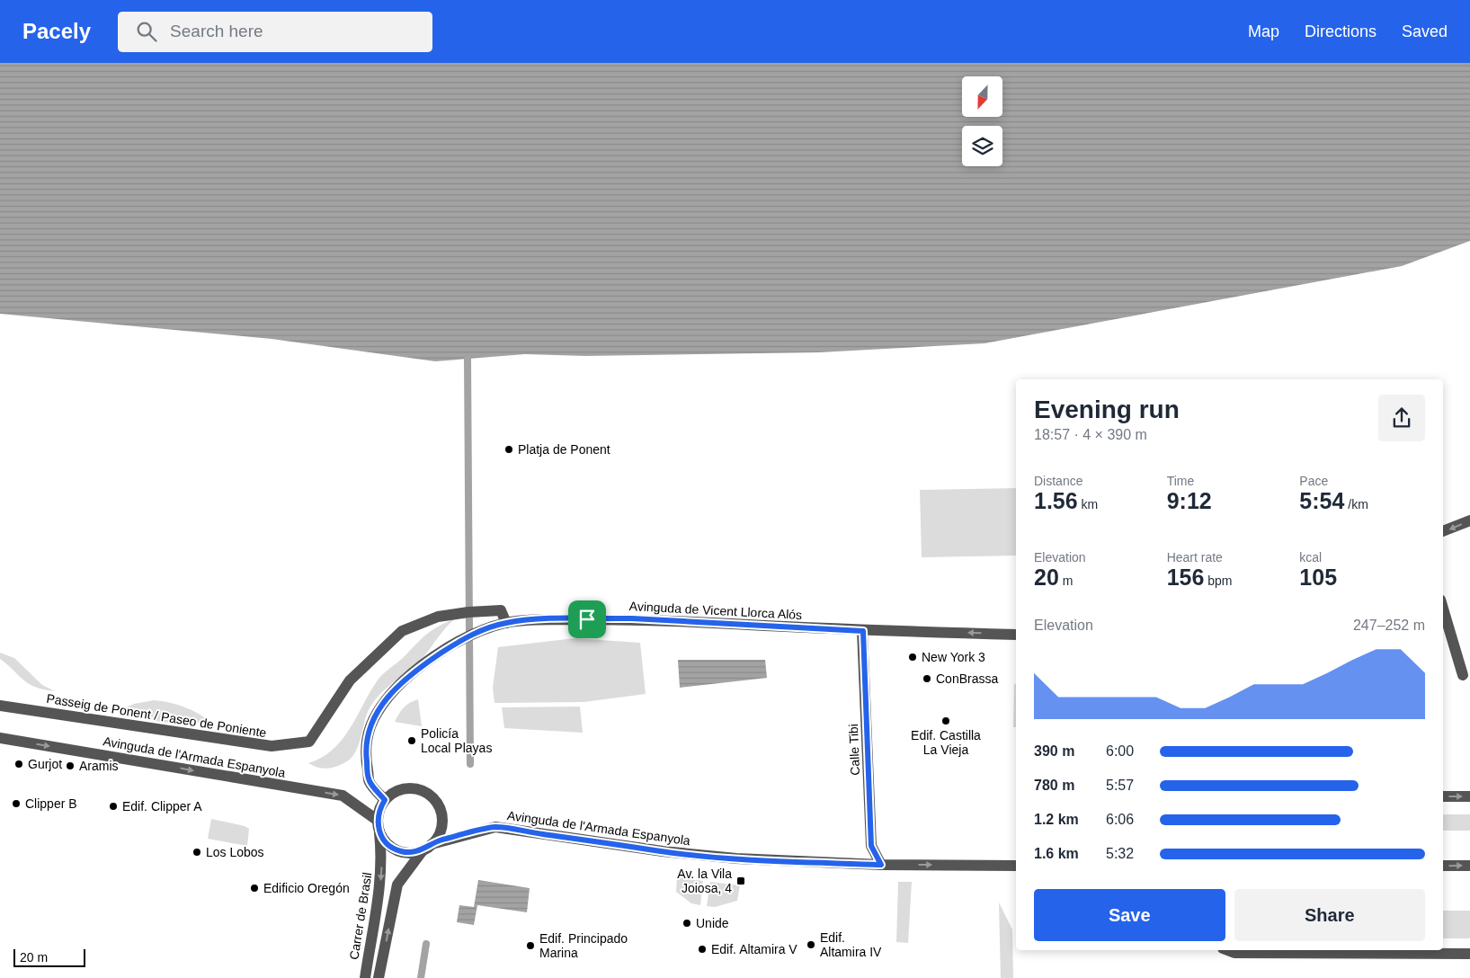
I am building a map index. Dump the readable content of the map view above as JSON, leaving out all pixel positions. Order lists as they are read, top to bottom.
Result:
{
  "streets": {
    "street": [
      "Avinguda de Vicent Llorca Alós",
      "Passeig de Ponent / Paseo de Poniente",
      "Calle Tibi",
      "Avinguda de l'Armada Espanyola",
      "Carrer de Brasil"
    ]
  },
  "crossings": [
    ["Avinguda de Vicent Llorca Alós", "Passeig de Ponent / Paseo de Poniente"],
    ["Avinguda de Vicent Llorca Alós", "Calle Tibi"],
    ["Avinguda de Vicent Llorca Alós", "Avinguda de l'Armada Espanyola"],
    ["Avinguda de Vicent Llorca Alós", "Carrer de Brasil"],
    ["Calle Tibi", "Avinguda de l'Armada Espanyola"],
    ["Avinguda de l'Armada Espanyola", "Carrer de Brasil"]
  ],
  "one_way": ["Avinguda de l'Armada Espanyola"],
  "places": {
    "other": [
      "Platja de Ponent",
      "New York 3",
      "ConBrassa",
      "Edif. Castilla La Vieja",
      "Policía Local Playas",
      "Gurjot",
      "Aramis",
      "Clipper B",
      "Edif. Clipper A",
      "Los Lobos",
      "Edificio Oregón",
      "Unide",
      "Edif. Altamira IV",
      "Edif. Principado Marina",
      "Edif. Altamira V"
    ],
    "transit": ["Av. la Vila Joiosa, 4"]
  },
  "scale_bar": "20 m",
  "north": "bottom",
  "page": {
    "header": "Pacely",
    "search": "Search here",
    "nav": ["Map", "Directions", "Saved"],
    "heading": ["Evening run", "18:57 · 4 × 390 m"],
    "stats": [
      ["Distance", "1.56 km"],
      ["Time", "9:12"],
      ["Pace", "5:54 /km"],
      ["Elevation", "20 m"],
      ["Heart rate", "156 bpm"],
      ["kcal", "105"]
    ],
    "chart": ["Elevation", "247–252 m"],
    "list": [
      {
        "name": "390 m",
        "note": "6:00"
      },
      {
        "name": "780 m",
        "note": "5:57"
      },
      {
        "name": "1.2 km",
        "note": "6:06"
      },
      {
        "name": "1.6 km",
        "note": "5:32"
      }
    ],
    "buttons": ["Save", "Share"],
    "scale": "20 m"
  }
}
